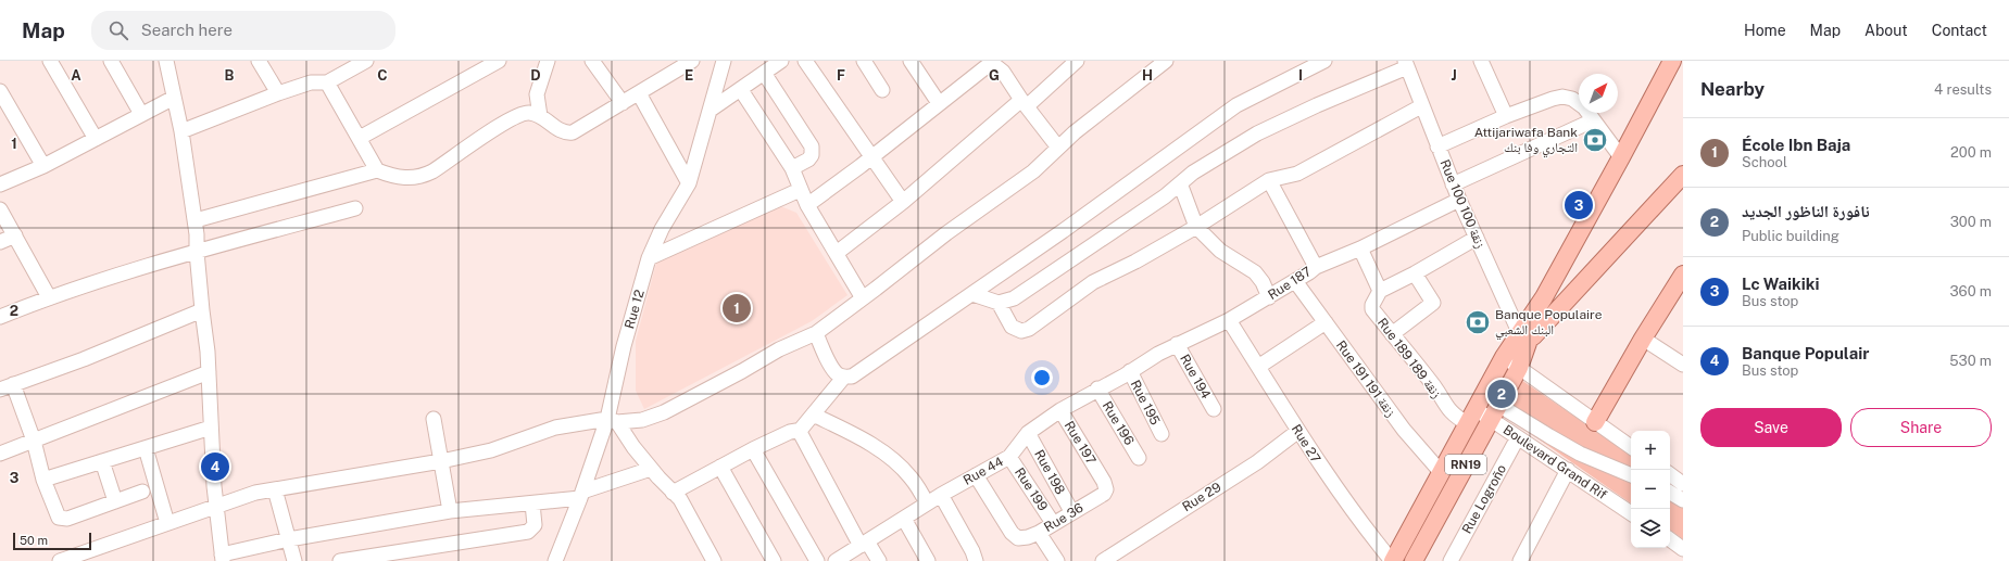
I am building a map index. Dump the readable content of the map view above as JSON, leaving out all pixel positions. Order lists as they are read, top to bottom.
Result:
{
  "streets": {
    "main road": ["RN19"],
    "street": [
      "Rue 100 زنقة 100",
      "Rue 187",
      "Rue 12",
      "Rue 189 زنقة 189",
      "Rue 194",
      "Rue 191 زنقة 191",
      "Rue 195",
      "Rue 196",
      "Rue 197",
      "Rue 27",
      "Boulevard Grand Rif",
      "Rue 44",
      "Rue 198",
      "Rue 199",
      "Rue 29",
      "Rue Logroño",
      "Rue 36"
    ]
  },
  "crossings": [
    ["Rue 100 زنقة 100", "Rue 187"],
    ["Rue 100 زنقة 100", "RN19"],
    ["Rue 187", "Rue 194"],
    ["Rue 187", "Rue 191 زنقة 191"],
    ["Rue 187", "Rue 195"],
    ["Rue 187", "Rue 27"],
    ["Rue 187", "Rue 44"],
    ["Rue 189 زنقة 189", "Boulevard Grand Rif"],
    ["Rue 189 زنقة 189", "RN19"],
    ["Rue 191 زنقة 191", "RN19"],
    ["Rue 195", "Rue 44"],
    ["Rue 196", "Rue 44"],
    ["Rue 197", "Rue 44"],
    ["Rue 197", "Rue 36"],
    ["Rue 27", "RN19"],
    ["Rue 27", "Rue 29"],
    ["Boulevard Grand Rif", "RN19"],
    ["Boulevard Grand Rif", "Rue Logroño"],
    ["Rue 44", "Rue 198"],
    ["Rue 44", "Rue 199"],
    ["Rue 44", "Rue 36"],
    ["Rue 198", "Rue 36"],
    ["Rue 199", "Rue 36"]
  ],
  "places": {
    "bank": ["Attijariwafa Bank التجاري وفا بنك", "Banque Populaire البنك الشعبي"]
  },
  "scale_bar": "50 m",
  "north": "top right",
  "page": {
    "header": "Map",
    "search": "Search here",
    "nav": [
      "Home",
      "Map",
      "About",
      "Contact"
    ],
    "heading": ["Nearby", "4 results"],
    "list": [
      {
        "mark": "1",
        "name": "École Ibn Baja",
        "note": "School",
        "value": "200 m"
      },
      {
        "mark": "2",
        "name": "نافورة الناظور الجديد",
        "note": "Public building",
        "value": "300 m"
      },
      {
        "mark": "3",
        "name": "Lc Waikiki",
        "note": "Bus stop",
        "value": "360 m"
      },
      {
        "mark": "4",
        "name": "Banque Populair",
        "note": "Bus stop",
        "value": "530 m"
      }
    ],
    "pins": [
      "3",
      "1",
      "2",
      "4"
    ],
    "buttons": ["Save", "Share"],
    "map_buttons": ["+", "−"],
    "scale": "50 m"
  },
  "grid": {
    "columns": [
      "A",
      "B",
      "C",
      "D",
      "E",
      "F",
      "G",
      "H",
      "I",
      "J"
    ],
    "rows": ["1", "2", "3"]
  }
}
